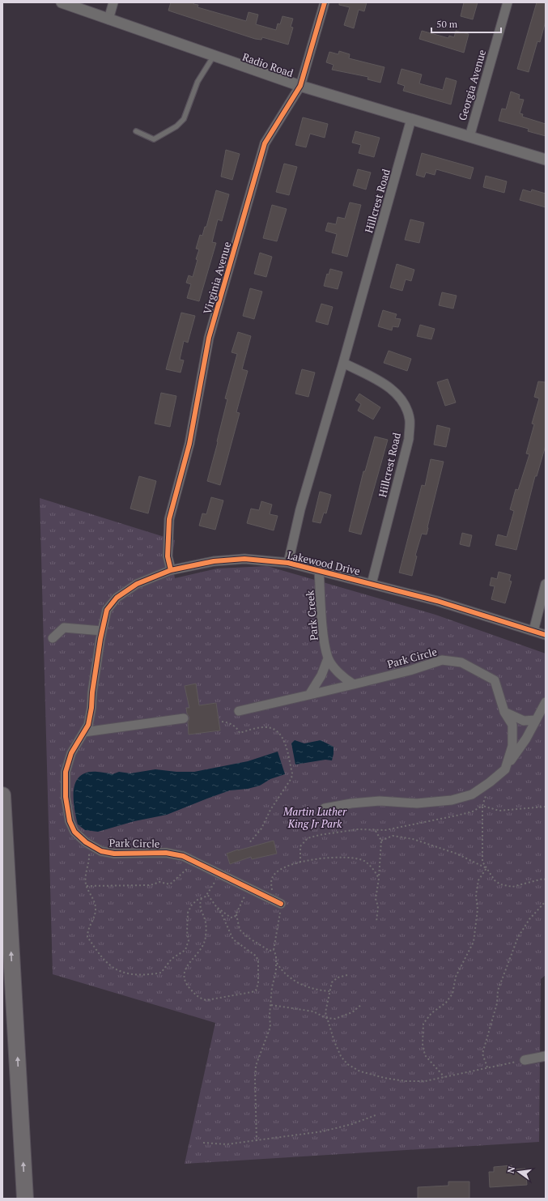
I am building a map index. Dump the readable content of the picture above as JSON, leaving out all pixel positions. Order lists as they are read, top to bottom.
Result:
{
  "streets": {
    "street": [
      "Radio Road",
      "Georgia Avenue",
      "Hillcrest Road",
      "Virginia Avenue",
      "Lakewood Drive",
      "Park Creek",
      "Park Circle"
    ]
  },
  "crossings": [
    ["Radio Road", "Georgia Avenue"],
    ["Radio Road", "Hillcrest Road"],
    ["Radio Road", "Virginia Avenue"],
    ["Hillcrest Road", "Lakewood Drive"],
    ["Virginia Avenue", "Lakewood Drive"],
    ["Lakewood Drive", "Park Creek"],
    ["Lakewood Drive", "Park Circle"]
  ],
  "parks": ["Martin Luther King Jr Park"],
  "scale_bar": "50 m",
  "north": "left"
}
